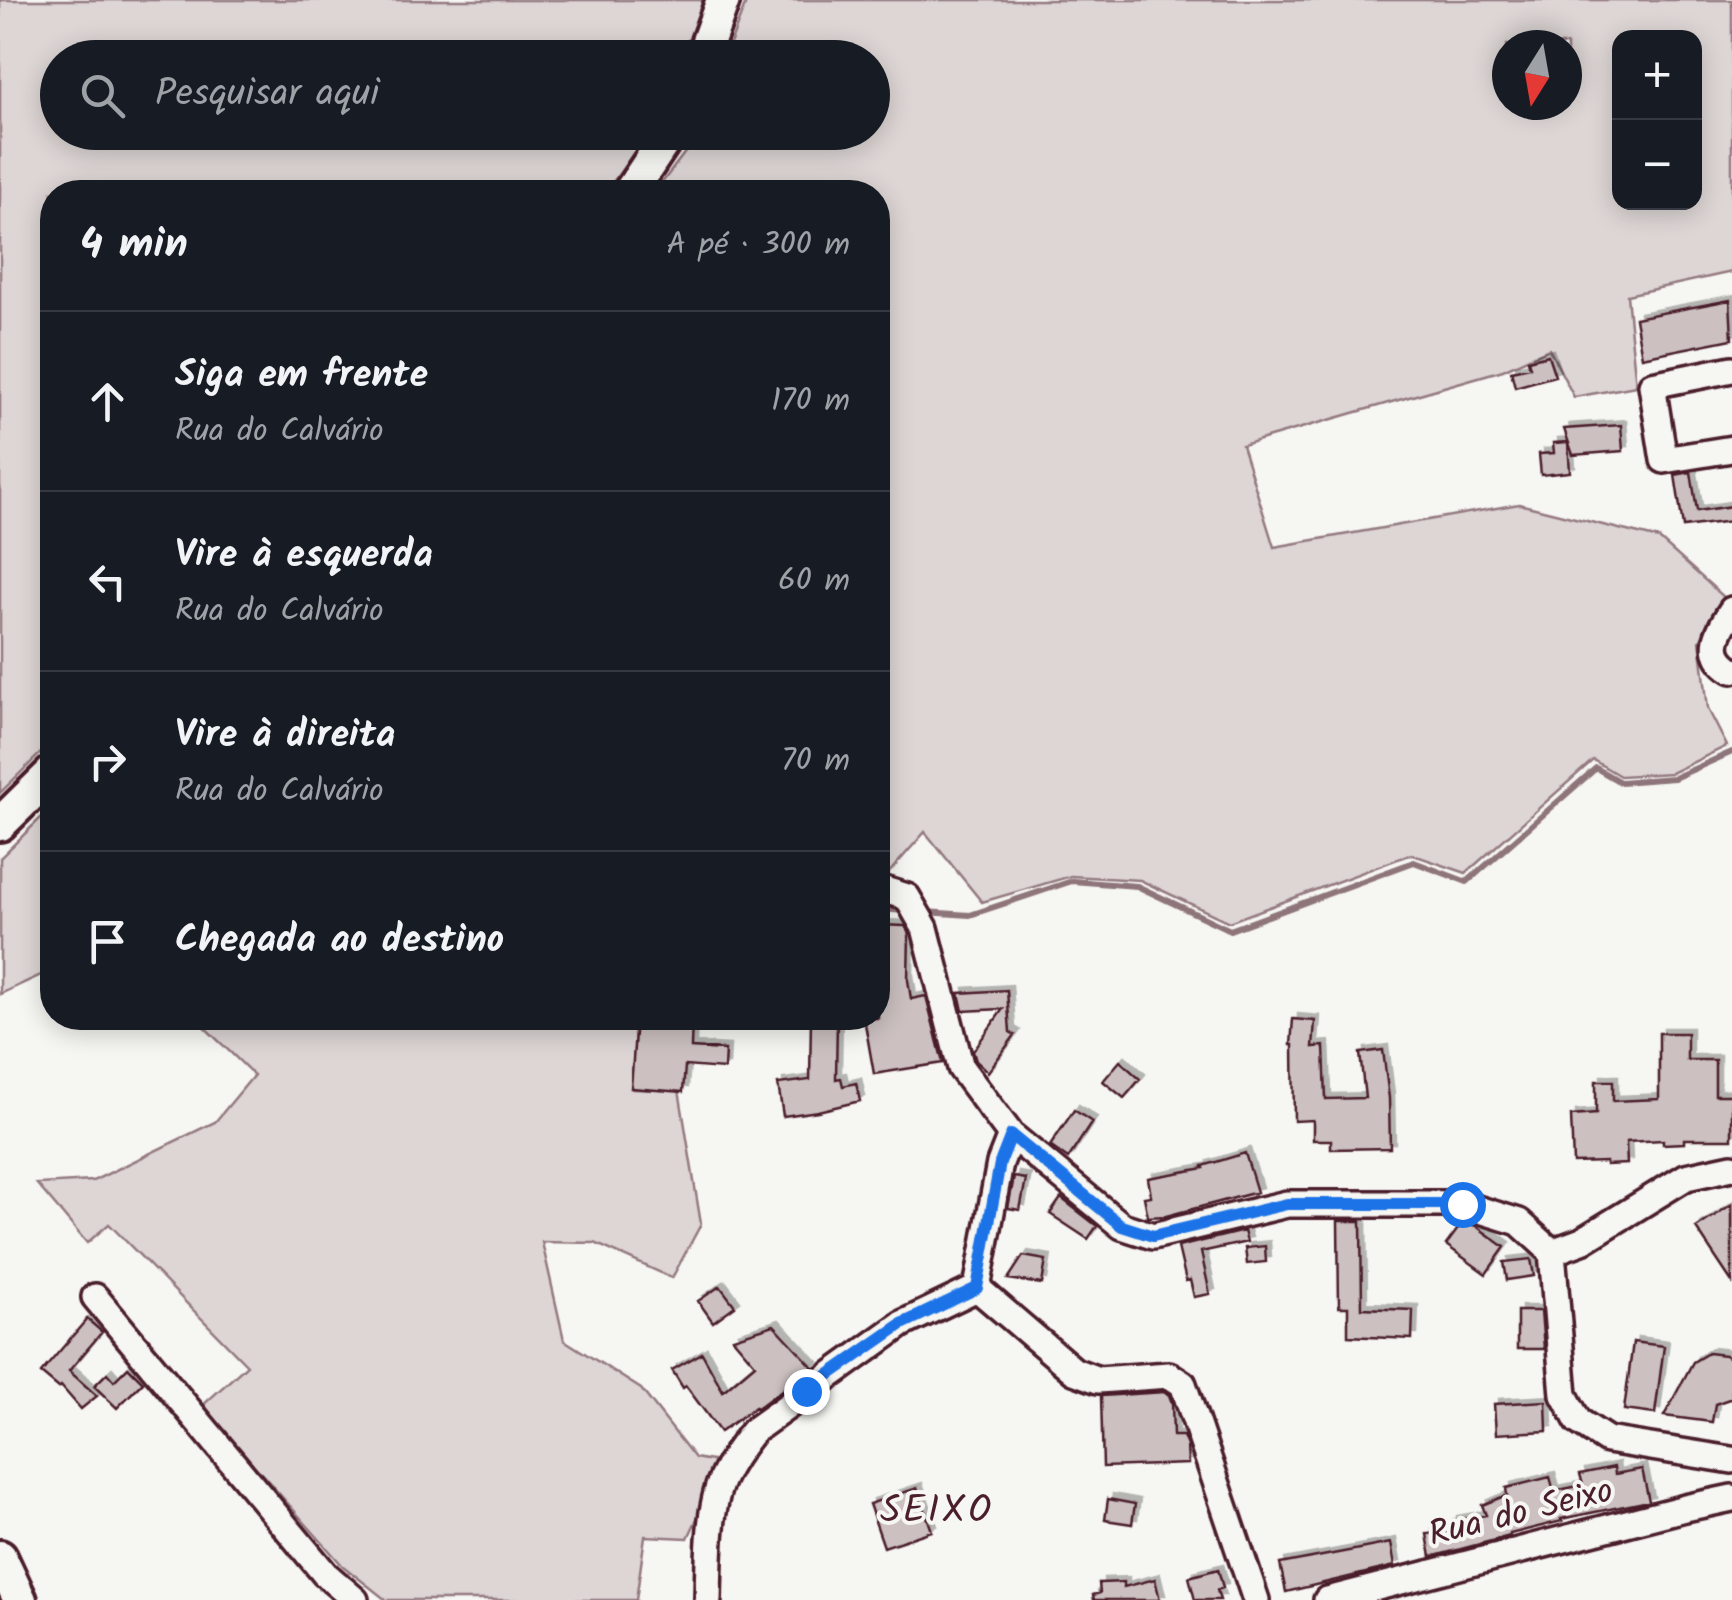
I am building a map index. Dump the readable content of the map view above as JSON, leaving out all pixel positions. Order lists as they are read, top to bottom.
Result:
{
  "streets": {
    "street": ["Rua do Seixo"]
  },
  "districts": ["SEIXO"],
  "north": "bottom",
  "page": {
    "map_buttons": ["+", "−"],
    "search": "Pesquisar aqui",
    "heading": ["4 min", "A pé · 300 m"],
    "list": [
      ["Siga em frente", "Rua do Calvário", "170 m"],
      ["Vire à esquerda", "Rua do Calvário", "60 m"],
      ["Vire à direita", "Rua do Calvário", "70 m"],
      "Chegada ao destino"
    ]
  }
}
